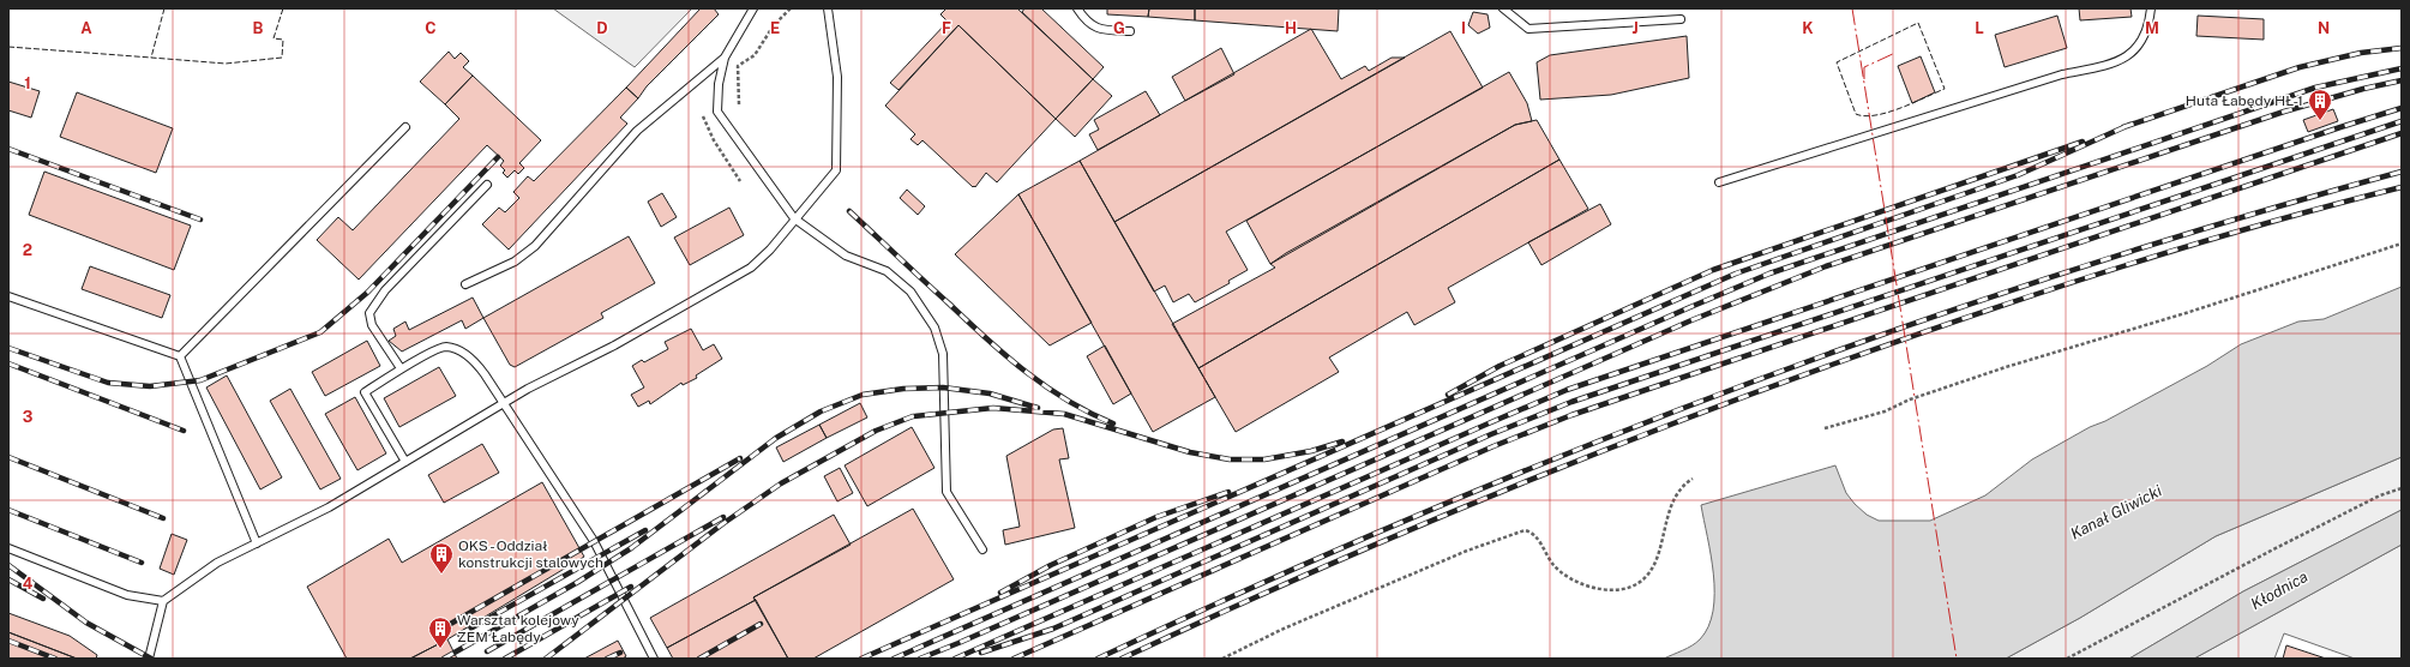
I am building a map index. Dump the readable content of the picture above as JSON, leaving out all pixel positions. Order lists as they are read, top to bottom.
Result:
{
  "water": ["Kanał Gliwicki", "Kłodnica"],
  "places": {
    "building": ["Huta Łabędy HŁ-1", "OKS - Oddział konstrukcji stalowych", "Warsztat kolejowy ZEM Łabędy"]
  },
  "grid": {
    "columns": [
      "A",
      "B",
      "C",
      "D",
      "E",
      "F",
      "G",
      "H",
      "I",
      "J",
      "K",
      "L",
      "M",
      "N"
    ],
    "rows": [
      "1",
      "2",
      "3",
      "4"
    ]
  }
}
